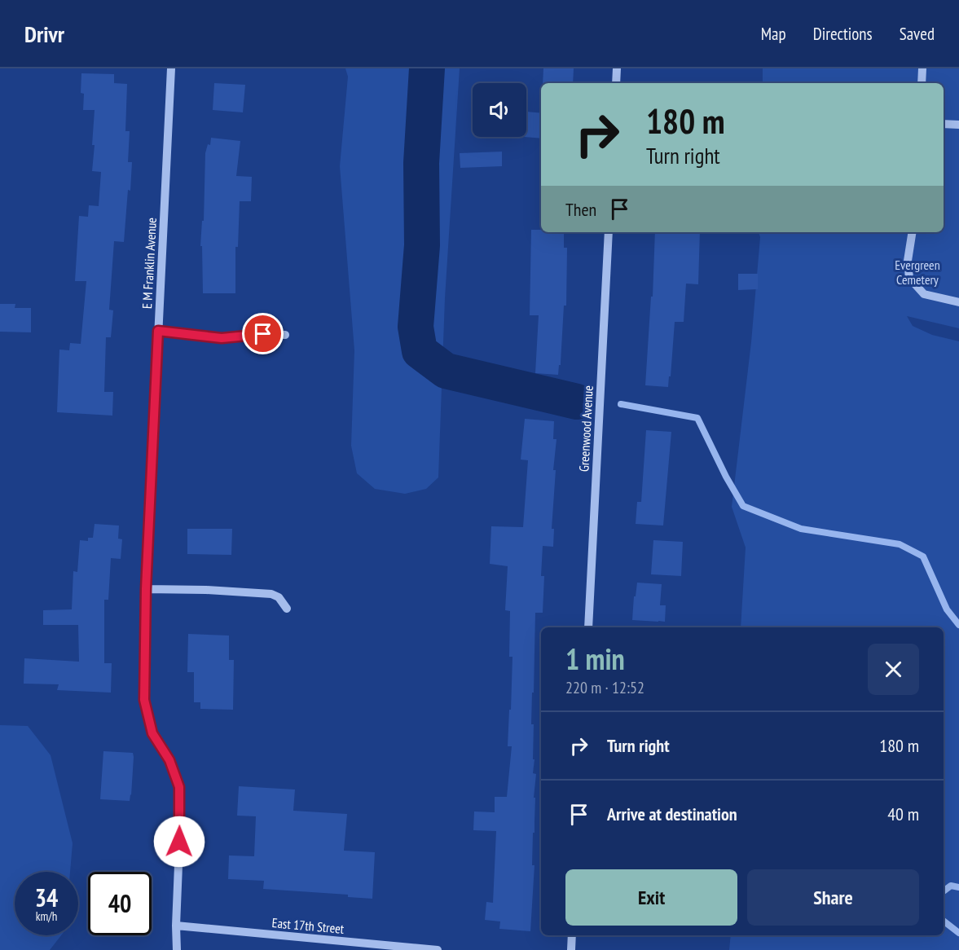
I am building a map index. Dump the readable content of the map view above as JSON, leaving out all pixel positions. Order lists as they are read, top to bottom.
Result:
{
  "streets": {
    "street": ["E M Franklin Avenue", "Greenwood Avenue", "East 17th Street"]
  },
  "crossings": [
    ["E M Franklin Avenue", "East 17th Street"]
  ],
  "parks": ["Evergreen Cemetery"],
  "page": {
    "header": "Drivr",
    "nav": ["Map", "Directions", "Saved"],
    "turn": ["180 m", "Turn right"],
    "then": "Then",
    "heading": ["1 min", "220 m · 12:52"],
    "list": [
      {
        "name": "Turn right",
        "value": "180 m"
      },
      {
        "name": "Arrive at destination",
        "value": "40 m"
      }
    ],
    "buttons": ["Exit", "Share"],
    "speed": "34 km/h",
    "limit": "40"
  }
}
